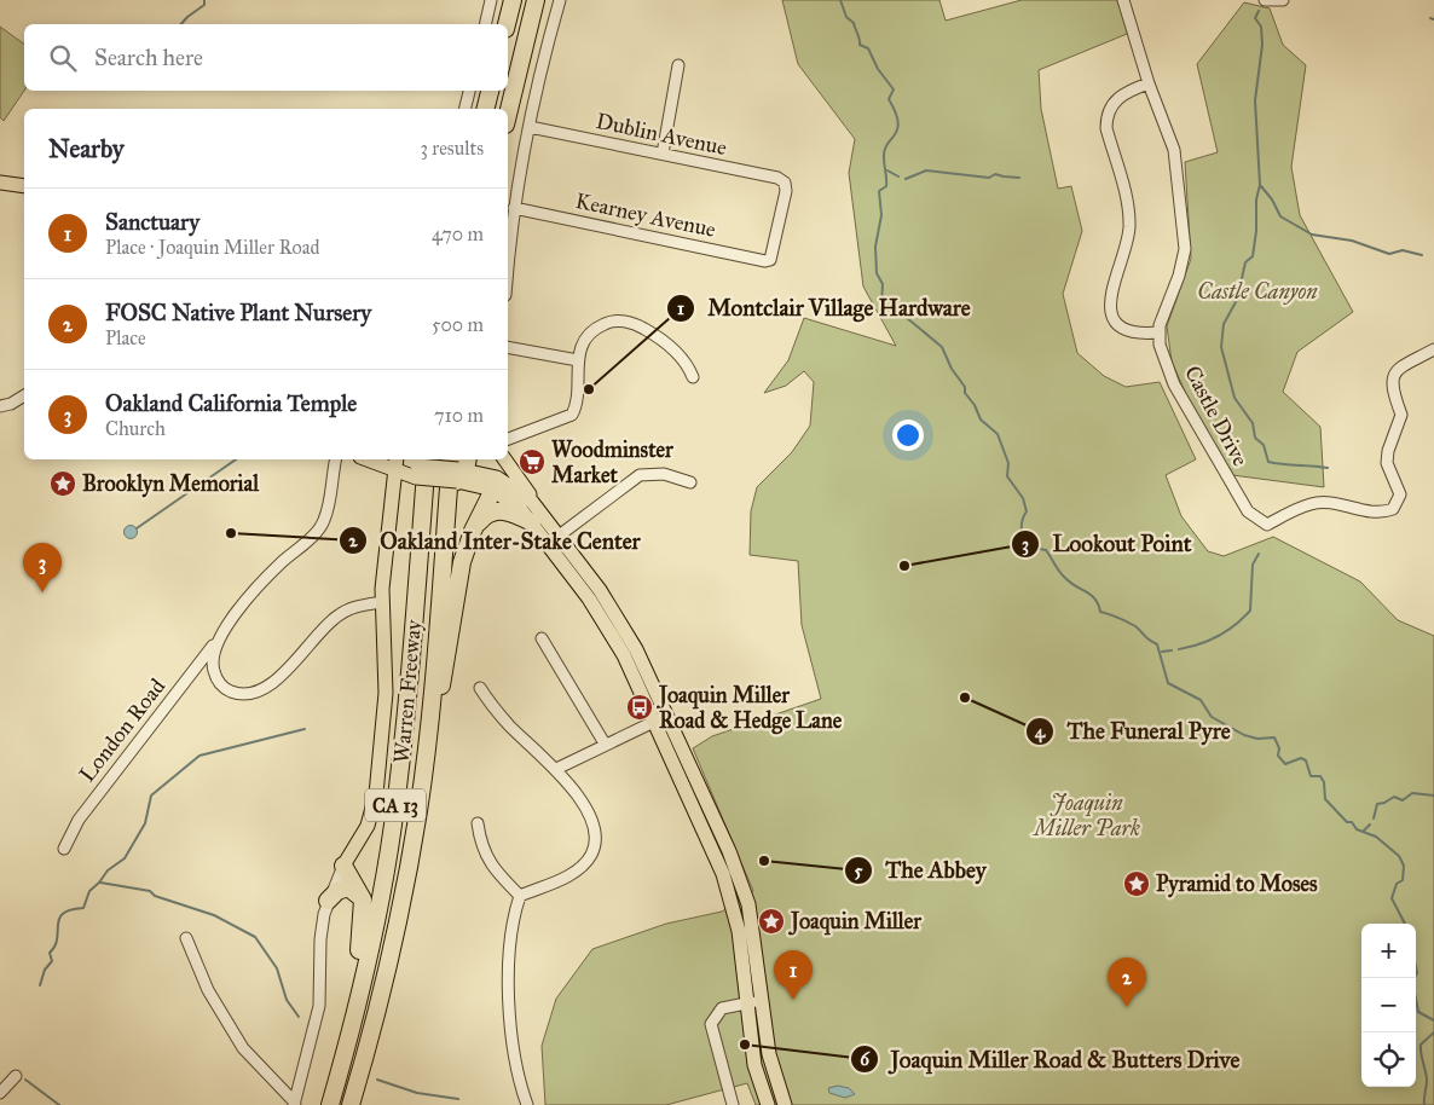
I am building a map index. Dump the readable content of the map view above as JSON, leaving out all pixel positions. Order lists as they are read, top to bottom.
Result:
{
  "streets": {
    "highway": ["Warren Freeway", "CA 13"],
    "street": [
      "Dublin Avenue",
      "Kearney Avenue",
      "Castle Drive",
      "London Road"
    ]
  },
  "crossings": [
    ["Dublin Avenue", "Kearney Avenue"]
  ],
  "parks": ["Castle Canyon", "Joaquin Miller Park"],
  "places": {
    "other": [
      "Montclair Village Hardware",
      "Oakland Inter-Stake Center",
      "Lookout Point",
      "The Funeral Pyre",
      "The Abbey",
      "Joaquin Miller Road & Butters Drive"
    ],
    "supermarket": ["Woodminster Market"],
    "place": ["Brooklyn Memorial", "Pyramid to Moses", "Joaquin Miller"],
    "bus stop": ["Joaquin Miller Road & Hedge Lane"]
  },
  "page": {
    "search": "Search here",
    "heading": ["Nearby", "3 results"],
    "list": [
      {
        "mark": "1",
        "name": "Sanctuary",
        "note": "Place · Joaquin Miller Road",
        "value": "470 m"
      },
      {
        "mark": "2",
        "name": "FOSC Native Plant Nursery",
        "note": "Place",
        "value": "500 m"
      },
      {
        "mark": "3",
        "name": "Oakland California Temple",
        "note": "Church",
        "value": "710 m"
      }
    ],
    "pins": ["3", "1", "2"],
    "map_buttons": ["+", "−"]
  }
}
